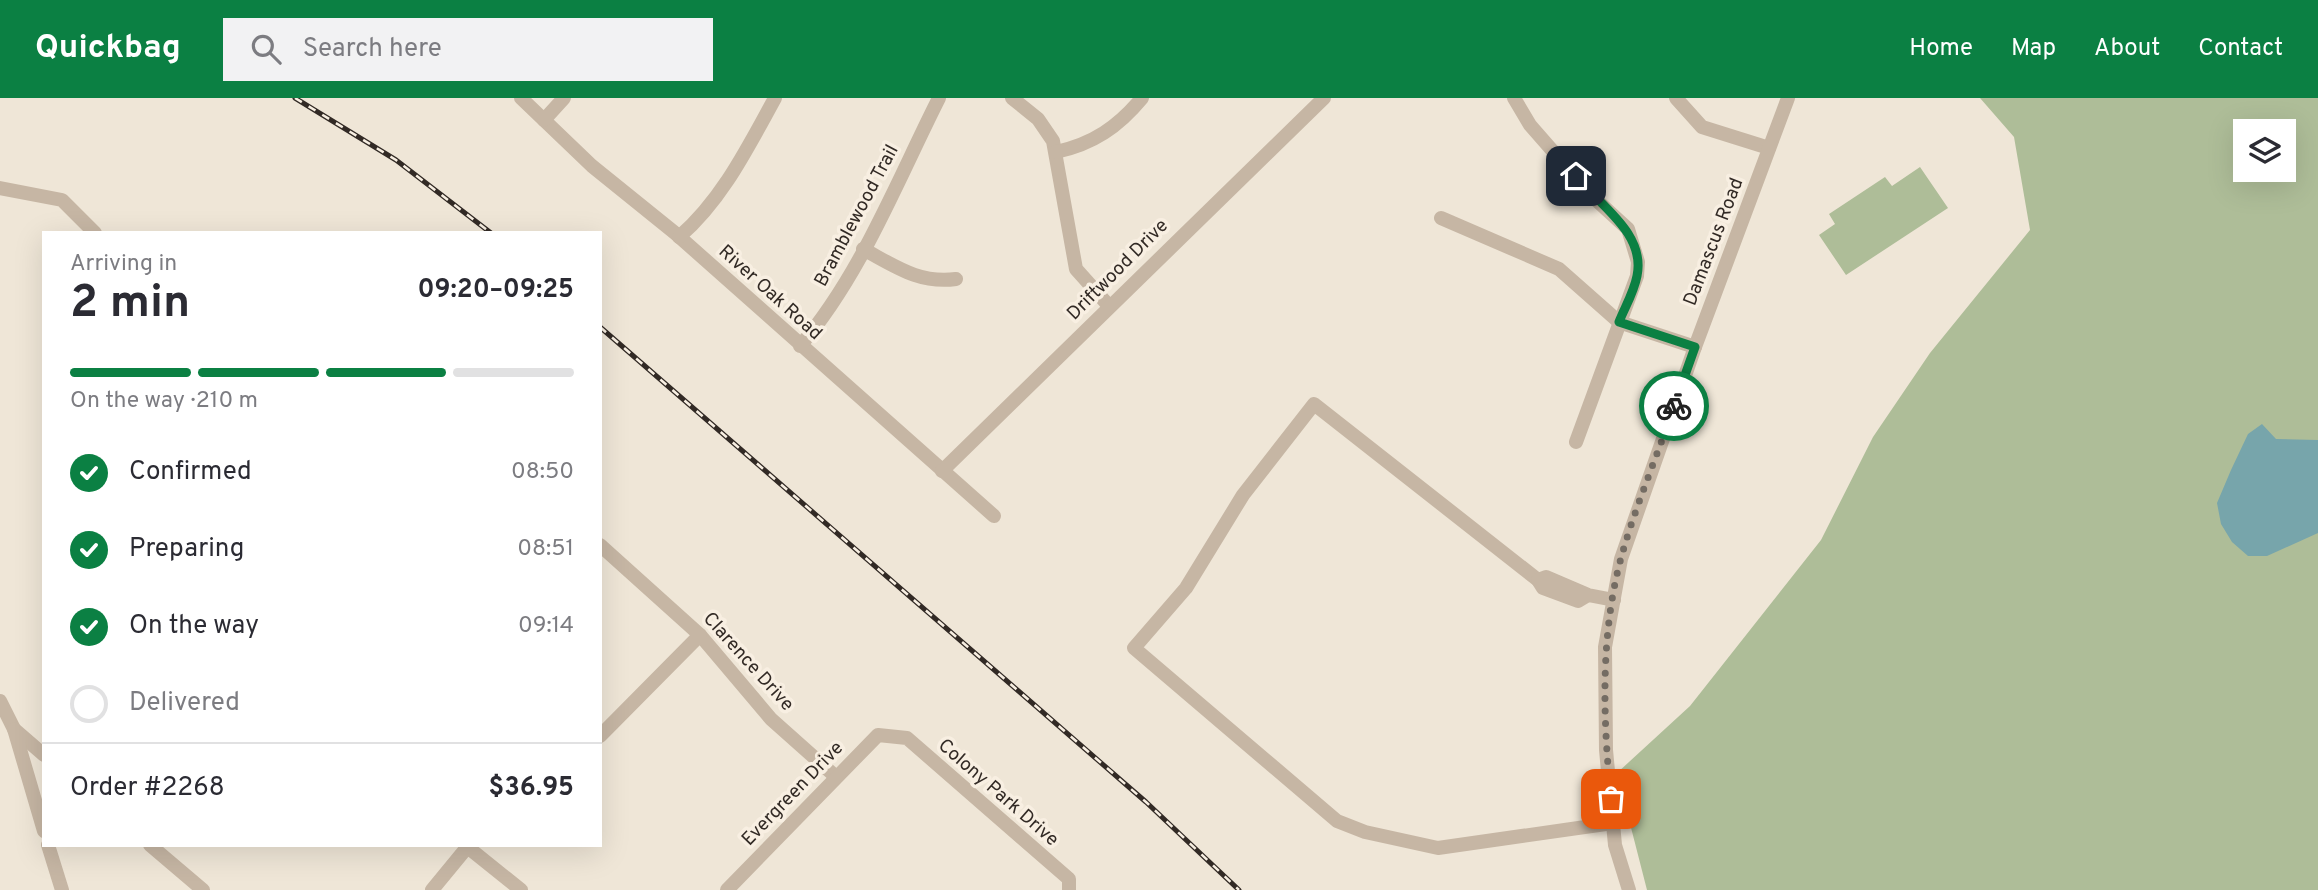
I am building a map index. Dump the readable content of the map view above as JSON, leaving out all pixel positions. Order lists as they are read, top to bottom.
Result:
{
  "streets": {
    "street": [
      "Bramblewood Trail",
      "Damascus Road",
      "Driftwood Drive",
      "River Oak Road",
      "Clarence Drive",
      "Colony Park Drive",
      "Evergreen Drive"
    ]
  },
  "crossings": [
    ["Bramblewood Trail", "River Oak Road"],
    ["Driftwood Drive", "River Oak Road"],
    ["Clarence Drive", "Evergreen Drive"],
    ["Colony Park Drive", "Evergreen Drive"]
  ],
  "page": {
    "header": "Quickbag",
    "search": "Search here",
    "nav": [
      "Home",
      "Map",
      "About",
      "Contact"
    ],
    "heading": ["2 min", "Arriving in", "09:20–09:25"],
    "panel": ["Order #2268", "$36.95"],
    "bar": "On the way · 210 m",
    "list": [
      ["Confirmed", "08:50"],
      ["Preparing", "08:51"],
      ["On the way", "09:14"],
      "Delivered"
    ]
  }
}
